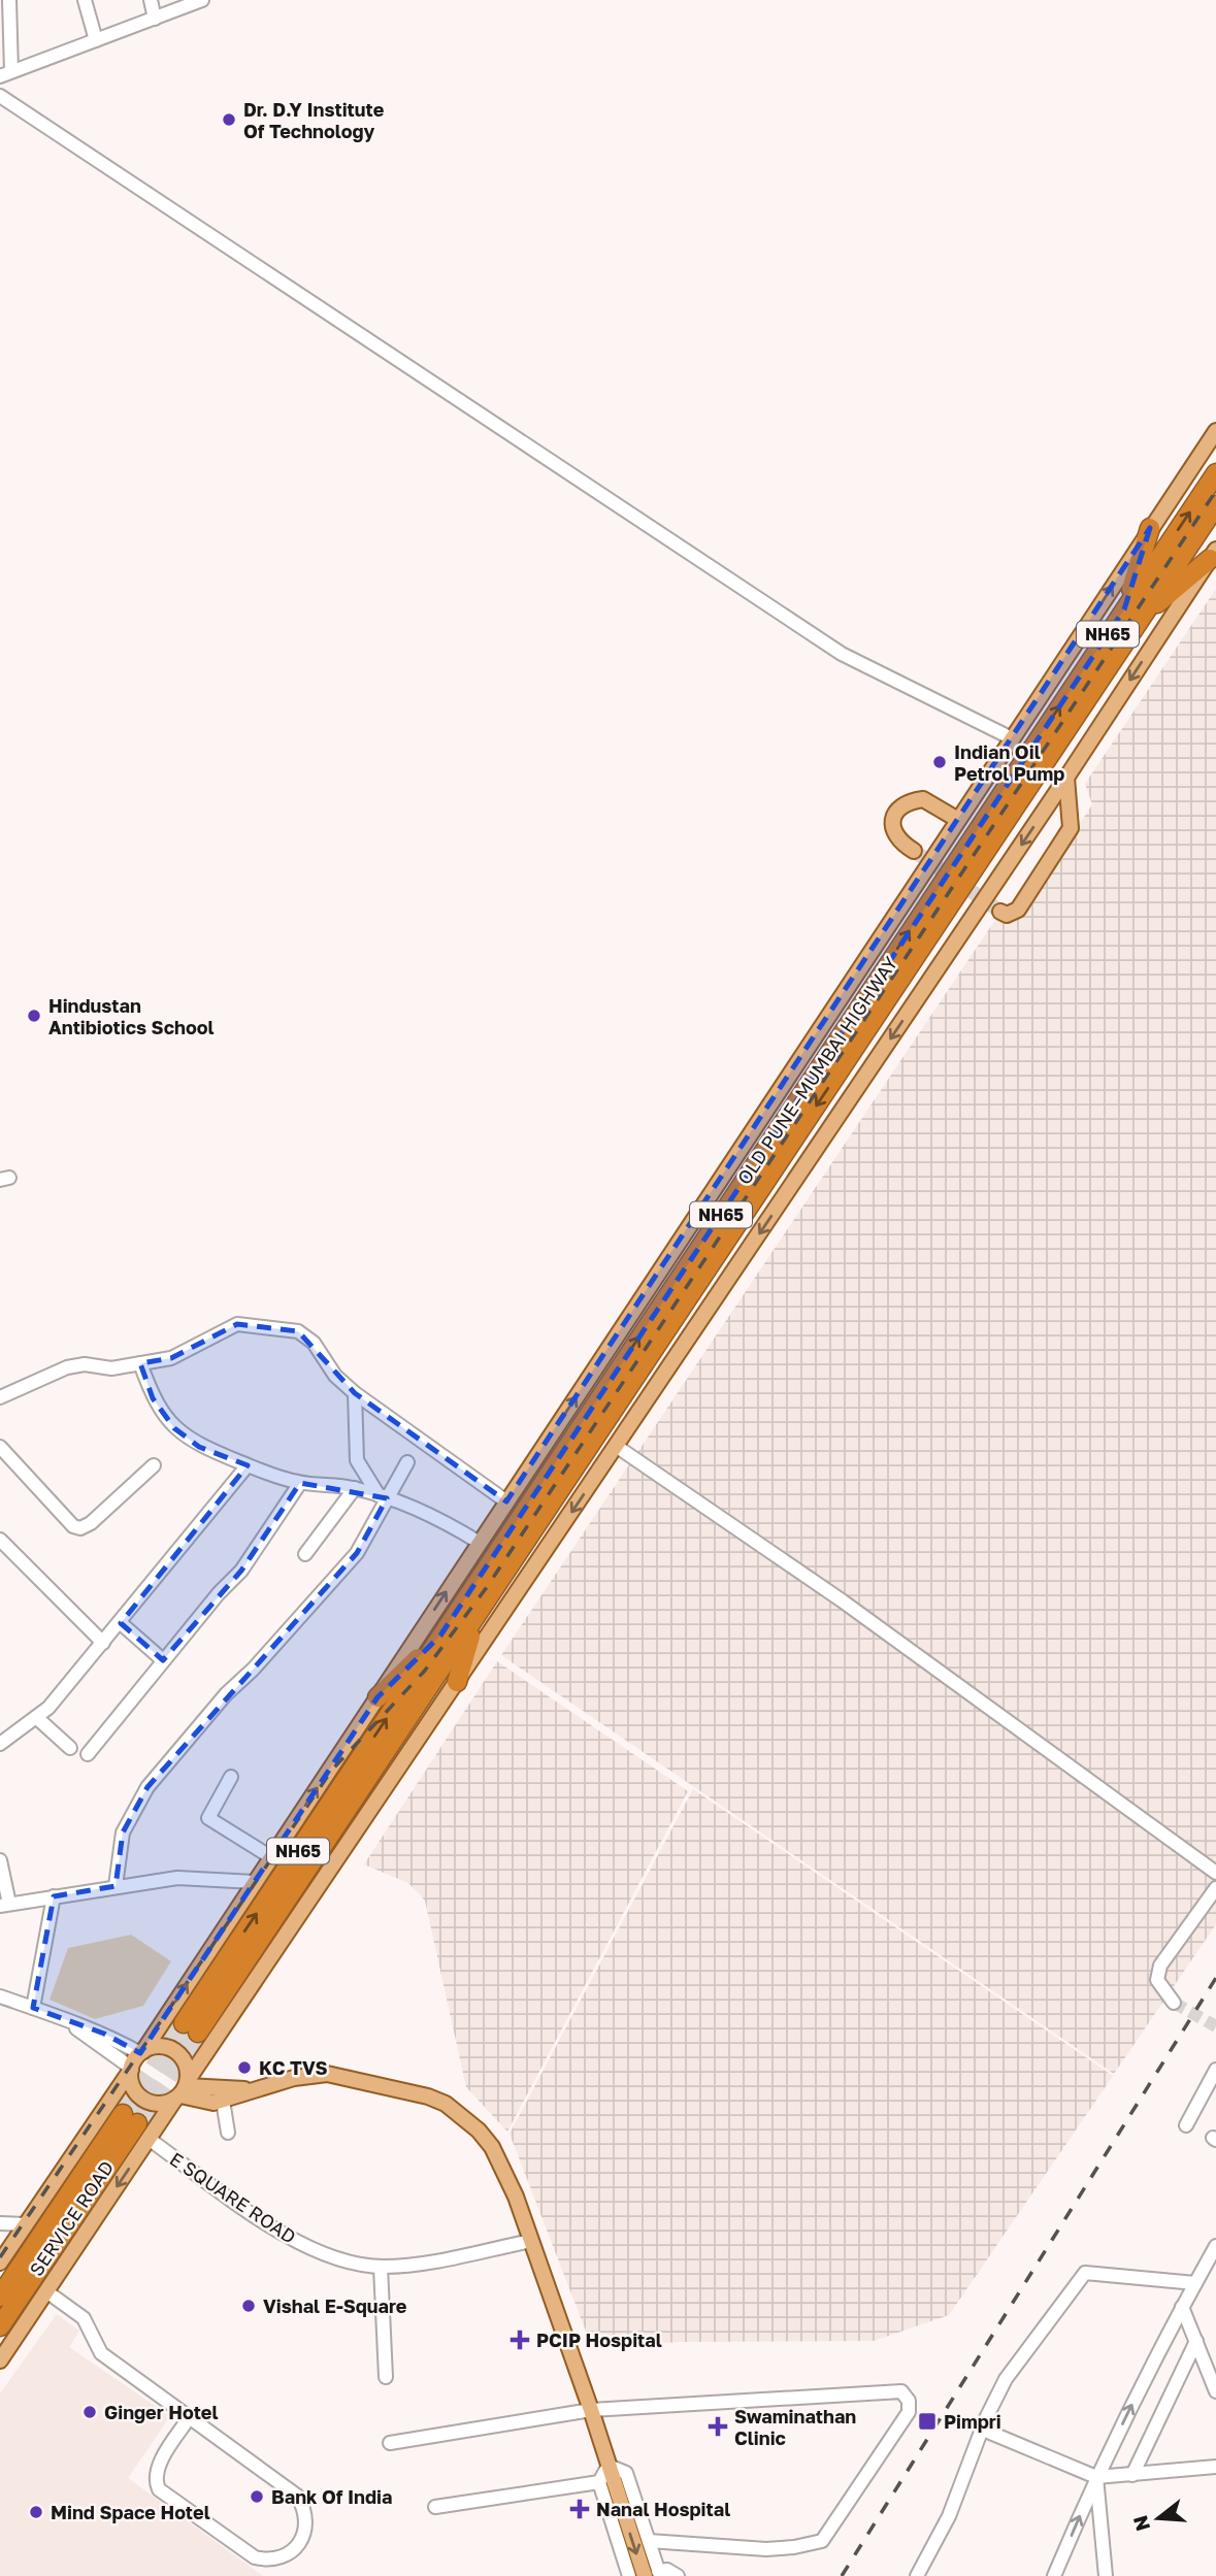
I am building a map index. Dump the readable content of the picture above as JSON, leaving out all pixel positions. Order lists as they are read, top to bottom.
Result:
{
  "streets": {
    "highway": ["NH65", "OLD PUNE–MUMBAI HIGHWAY"],
    "main road": ["SERVICE ROAD"],
    "street": ["E SQUARE ROAD"]
  },
  "crossings": [
    ["NH65", "OLD PUNE–MUMBAI HIGHWAY"],
    ["E SQUARE ROAD", "SERVICE ROAD"]
  ],
  "places": {
    "other": [
      "Dr. D.Y Institute Of Technology",
      "Indian Oil Petrol Pump",
      "Hindustan Antibiotics School",
      "KC TVS",
      "Vishal E-Square",
      "Ginger Hotel",
      "Bank Of India",
      "Mind Space Hotel"
    ],
    "health": ["PCIP Hospital", "Swaminathan Clinic", "Nanal Hospital"],
    "transit": ["Pimpri"]
  },
  "north": "left"
}
